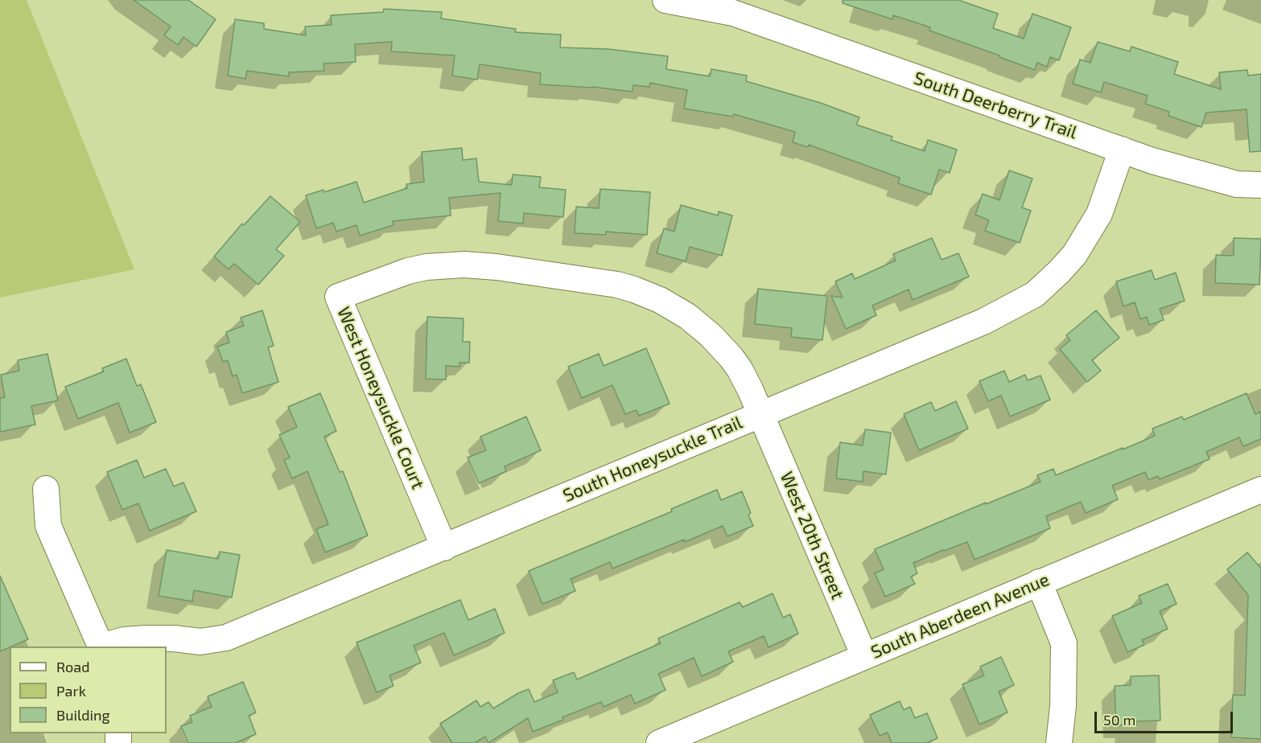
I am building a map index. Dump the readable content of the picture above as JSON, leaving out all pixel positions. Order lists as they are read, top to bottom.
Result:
{
  "streets": {
    "street": [
      "South Deerberry Trail",
      "West Honeysuckle Court",
      "South Honeysuckle Trail",
      "West 20th Street",
      "South Aberdeen Avenue"
    ]
  },
  "crossings": [
    ["South Deerberry Trail", "South Honeysuckle Trail"],
    ["West Honeysuckle Court", "South Honeysuckle Trail"],
    ["West Honeysuckle Court", "West 20th Street"],
    ["South Honeysuckle Trail", "West 20th Street"],
    ["West 20th Street", "South Aberdeen Avenue"]
  ],
  "legend": ["Road", "Park", "Building"],
  "scale_bar": "50 m"
}
